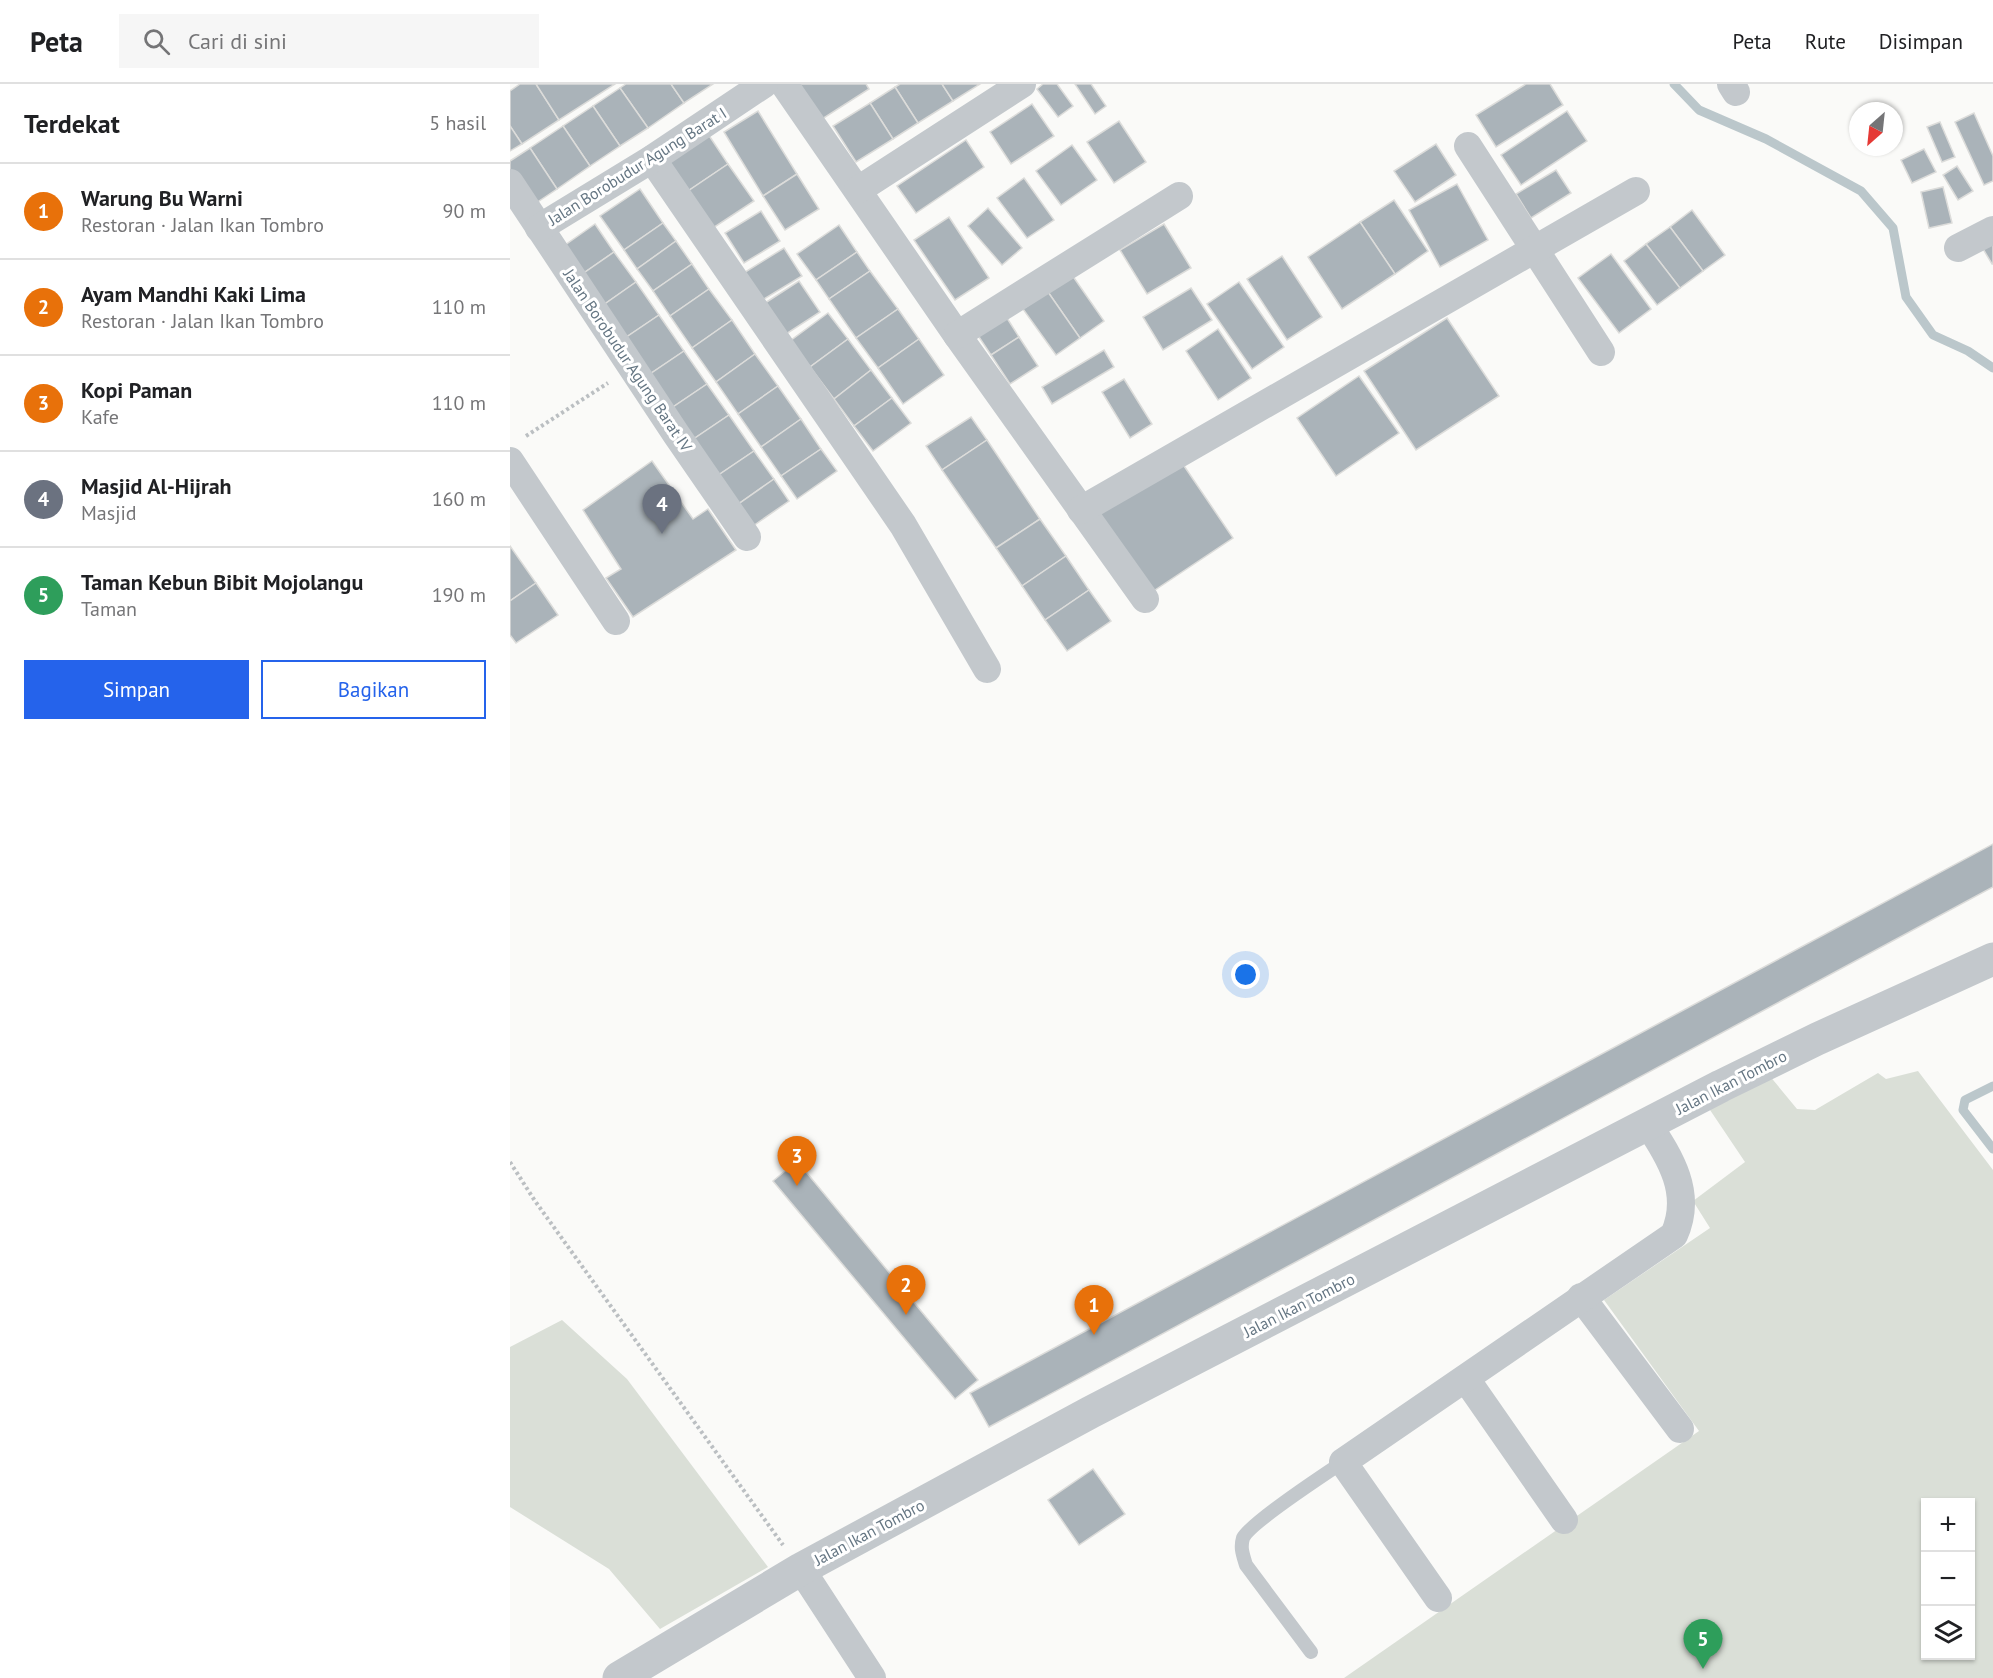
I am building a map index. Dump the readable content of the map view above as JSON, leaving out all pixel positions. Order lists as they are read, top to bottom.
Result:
{
  "streets": {
    "street": ["Jalan Borobudur Agung Barat I", "Jalan Borobudur Agung Barat IV", "Jalan Ikan Tombro"]
  },
  "crossings": [
    ["Jalan Borobudur Agung Barat I", "Jalan Borobudur Agung Barat IV"]
  ],
  "north": "bottom left",
  "page": {
    "header": "Peta",
    "search": "Cari di sini",
    "nav": ["Peta", "Rute", "Disimpan"],
    "heading": ["Terdekat", "5 hasil"],
    "list": [
      {
        "mark": "1",
        "name": "Warung Bu Warni",
        "note": "Restoran · Jalan Ikan Tombro",
        "value": "90 m"
      },
      {
        "mark": "2",
        "name": "Ayam Mandhi Kaki Lima",
        "note": "Restoran · Jalan Ikan Tombro",
        "value": "110 m"
      },
      {
        "mark": "3",
        "name": "Kopi Paman",
        "note": "Kafe",
        "value": "110 m"
      },
      {
        "mark": "4",
        "name": "Masjid Al-Hijrah",
        "note": "Masjid",
        "value": "160 m"
      },
      {
        "mark": "5",
        "name": "Taman Kebun Bibit Mojolangu",
        "note": "Taman",
        "value": "190 m"
      }
    ],
    "pins": [
      "4",
      "3",
      "2",
      "1",
      "5"
    ],
    "buttons": ["Simpan", "Bagikan"],
    "map_buttons": ["+", "−"]
  }
}
